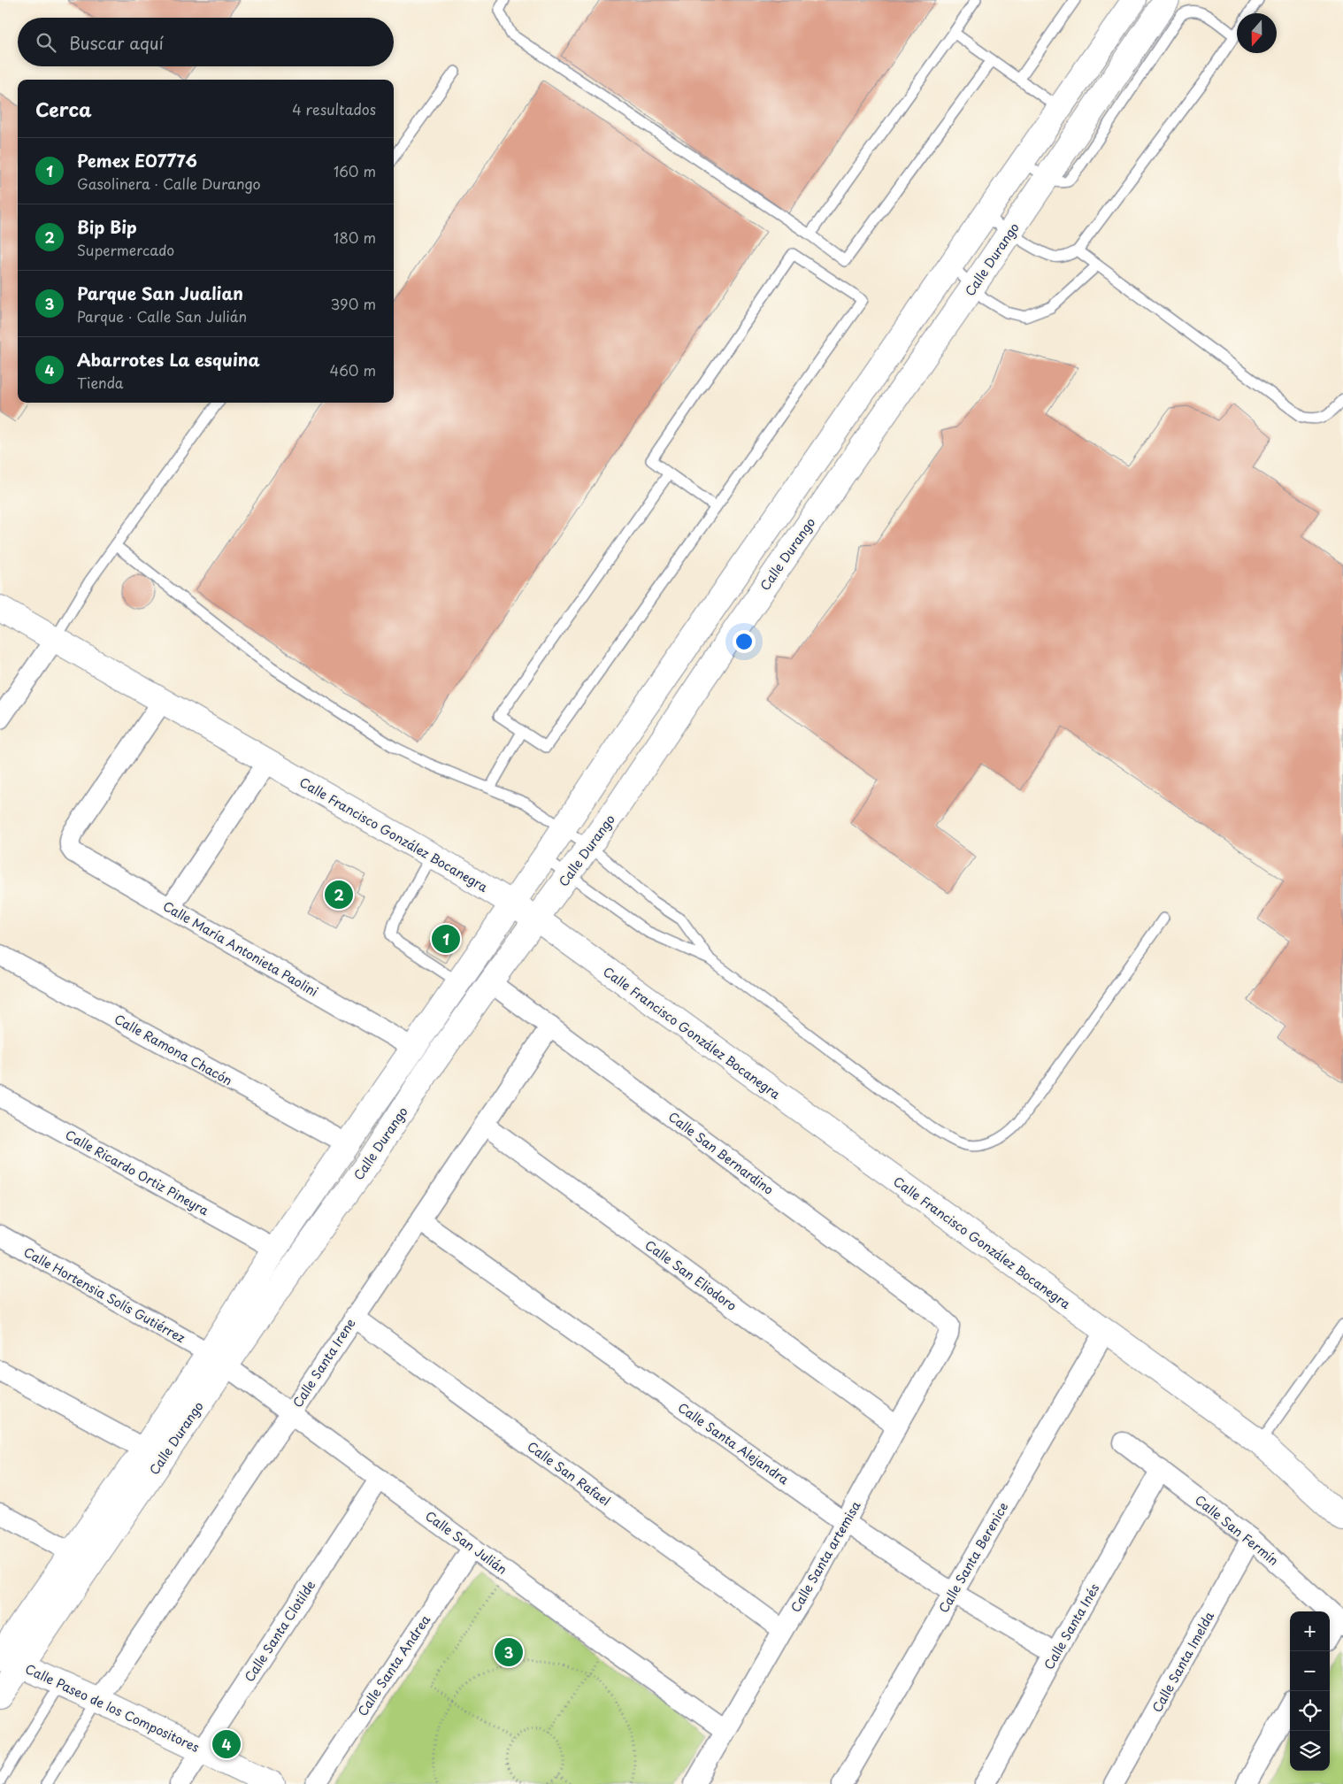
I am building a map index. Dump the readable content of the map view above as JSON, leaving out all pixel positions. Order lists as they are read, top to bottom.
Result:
{
  "streets": {
    "main road": ["Calle Durango", "Calle Francisco González Bocanegra", "Calle Paseo de los Compositores"],
    "street": [
      "Calle María Antonieta Paolini",
      "Calle Ramona Chacón",
      "Calle San Bernardino",
      "Calle Ricardo Ortiz Pineyra",
      "Calle San Eliodoro",
      "Calle Hortensia Solís Gutiérrez",
      "Calle Santa Irene",
      "Calle Santa Alejandra",
      "Calle San Rafael",
      "Calle San Fermín",
      "Calle San Julián",
      "Calle Santa artemisa",
      "Calle Santa Berenice",
      "Calle Santa Inés",
      "Calle Santa Clotilde",
      "Calle Santa Imelda",
      "Calle Santa Andrea"
    ]
  },
  "crossings": [
    ["Calle Durango", "Calle Francisco González Bocanegra"],
    ["Calle Durango", "Calle María Antonieta Paolini"],
    ["Calle Durango", "Calle Ramona Chacón"],
    ["Calle Durango", "Calle San Bernardino"],
    ["Calle Durango", "Calle Ricardo Ortiz Pineyra"],
    ["Calle Durango", "Calle Hortensia Solís Gutiérrez"],
    ["Calle Durango", "Calle San Julián"],
    ["Calle Durango", "Calle Paseo de los Compositores"],
    ["Calle Francisco González Bocanegra", "Calle María Antonieta Paolini"],
    ["Calle Francisco González Bocanegra", "Calle Santa Berenice"],
    ["Calle San Bernardino", "Calle Santa Irene"],
    ["Calle San Bernardino", "Calle Santa artemisa"],
    ["Calle San Eliodoro", "Calle Santa Irene"],
    ["Calle San Eliodoro", "Calle Santa artemisa"],
    ["Calle Hortensia Solís Gutiérrez", "Calle San Julián"],
    ["Calle Santa Irene", "Calle Santa Alejandra"],
    ["Calle Santa Irene", "Calle San Rafael"],
    ["Calle Santa Irene", "Calle San Julián"],
    ["Calle Santa Irene", "Calle Paseo de los Compositores"],
    ["Calle Santa Alejandra", "Calle Santa artemisa"],
    ["Calle Santa Alejandra", "Calle Santa Berenice"],
    ["Calle Santa Alejandra", "Calle Santa Inés"],
    ["Calle San Rafael", "Calle Santa artemisa"],
    ["Calle San Fermín", "Calle Santa Inés"],
    ["Calle San Fermín", "Calle Santa Imelda"],
    ["Calle San Julián", "Calle Santa artemisa"],
    ["Calle San Julián", "Calle Santa Clotilde"],
    ["Calle San Julián", "Calle Santa Andrea"],
    ["Calle Santa Clotilde", "Calle Paseo de los Compositores"]
  ],
  "north": "bottom",
  "page": {
    "search": "Buscar aquí",
    "heading": ["Cerca", "4 resultados"],
    "list": [
      {
        "mark": "1",
        "name": "Pemex E07776",
        "note": "Gasolinera · Calle Durango",
        "value": "160 m"
      },
      {
        "mark": "2",
        "name": "Bip Bip",
        "note": "Supermercado",
        "value": "180 m"
      },
      {
        "mark": "3",
        "name": "Parque San Jualian",
        "note": "Parque · Calle San Julián",
        "value": "390 m"
      },
      {
        "mark": "4",
        "name": "Abarrotes La esquina",
        "note": "Tienda",
        "value": "460 m"
      }
    ],
    "pins": [
      "2",
      "1",
      "3",
      "4"
    ],
    "map_buttons": ["+", "−"]
  }
}
